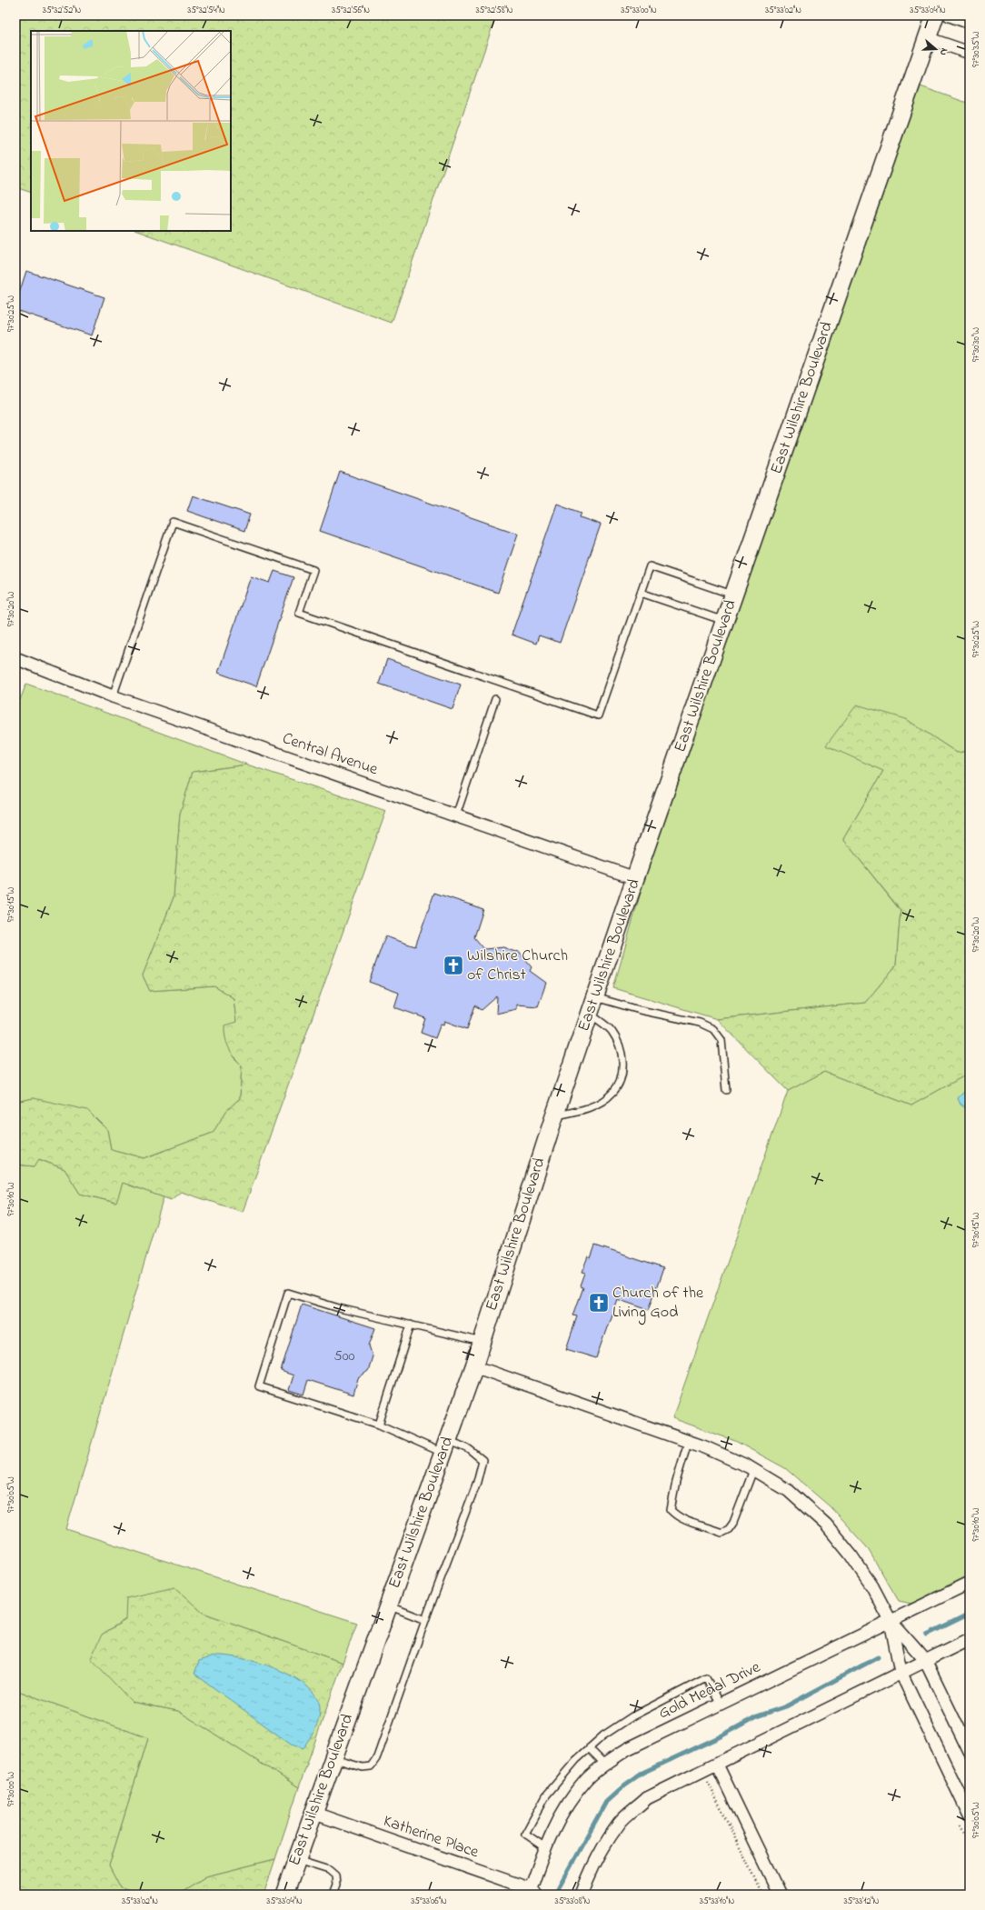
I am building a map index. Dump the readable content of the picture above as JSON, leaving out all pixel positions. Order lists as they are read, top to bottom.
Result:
{
  "streets": {
    "street": [
      "East Wilshire Boulevard",
      "Central Avenue",
      "Gold Medal Drive",
      "Katherine Place"
    ]
  },
  "crossings": [
    ["East Wilshire Boulevard", "Central Avenue"],
    ["East Wilshire Boulevard", "Katherine Place"],
    ["Gold Medal Drive", "Katherine Place"]
  ],
  "places": {
    "church": ["Wilshire Church of Christ", "Church of the Living God"]
  },
  "house_numbers": ["500"],
  "north": "right",
  "coordinates": [
    "35°32'52\"N",
    "35°32'54\"N",
    "35°32'56\"N",
    "35°32'58\"N",
    "35°33'00\"N",
    "35°33'02\"N",
    "35°33'04\"N",
    "97°30'35\"W",
    "97°30'25\"W",
    "97°30'30\"W",
    "97°30'20\"W",
    "97°30'15\"W",
    "97°30'10\"W",
    "97°30'05\"W",
    "97°30'00\"W",
    "35°33'06\"N",
    "35°33'08\"N",
    "35°33'10\"N",
    "35°33'12\"N"
  ]
}
